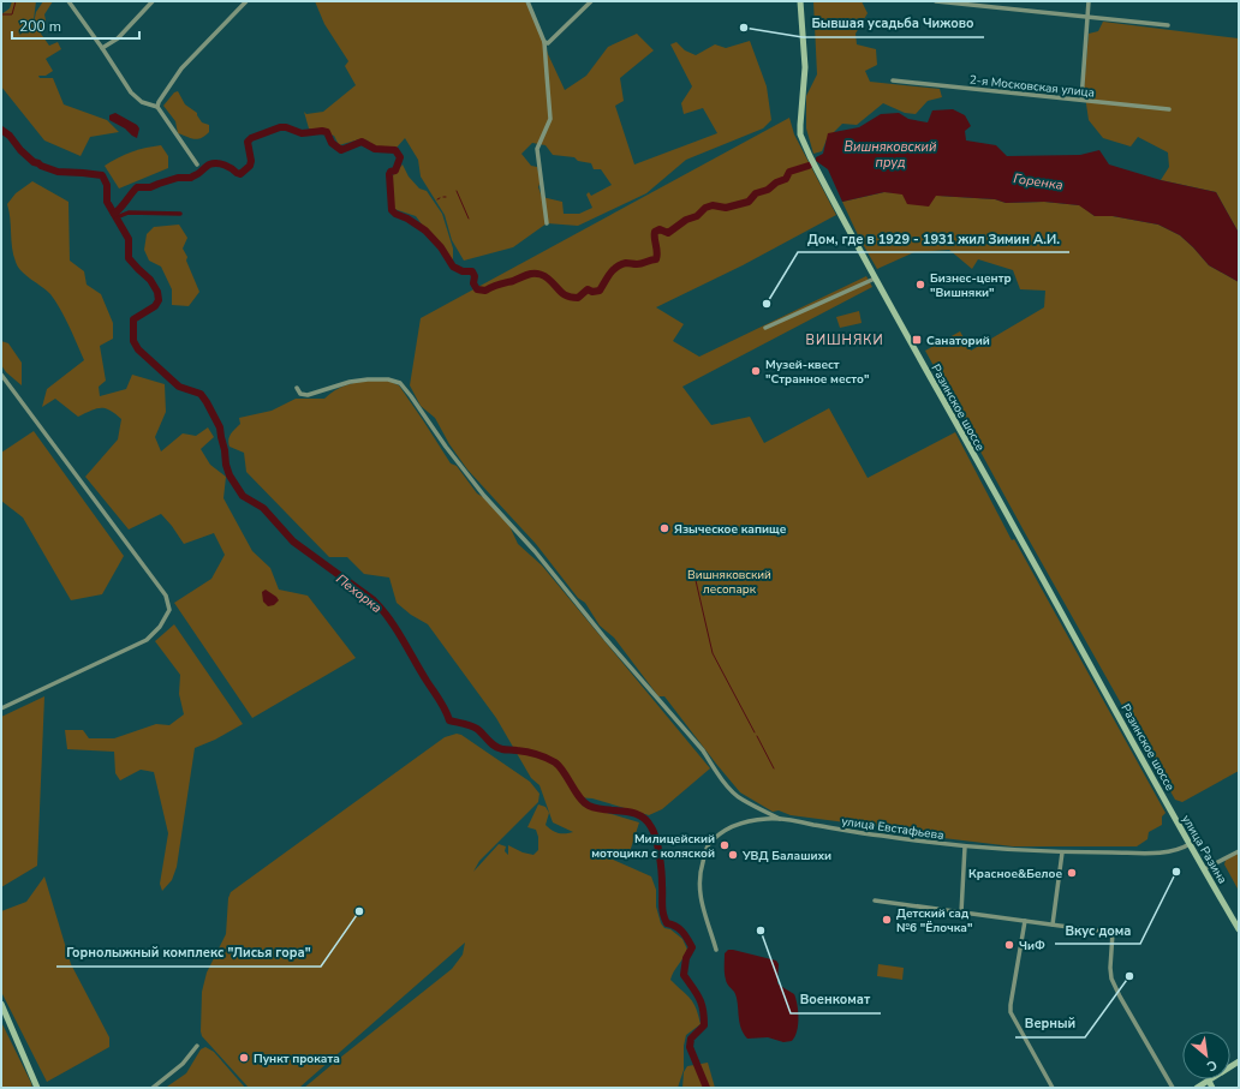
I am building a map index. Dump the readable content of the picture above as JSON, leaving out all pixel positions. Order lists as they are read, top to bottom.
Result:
{
  "streets": {
    "main road": ["Разинское шоссе", "улица Разина"],
    "street": ["2-я Московская улица", "улица Евстафьева"]
  },
  "crossings": [
    ["Разинское шоссе", "улица Разина"],
    ["улица Евстафьева", "улица Разина"]
  ],
  "districts": ["ВИШНЯКИ"],
  "water": ["Вишняковский пруд", "Горенка", "Пехорка"],
  "parks": ["Вишняковский лесопарк"],
  "places": {
    "other": [
      "Бывшая усадьба Чижово",
      "Бизнес-центр \"Вишняки\"",
      "Дом, где в 1929 - 1931 жил Зимин А.И.",
      "Музей-квест \"Странное место\"",
      "Языческое капище",
      "Милицейский мотоцикл с коляской",
      "УВД Балашихи",
      "Вкус дома",
      "Красное&Белое",
      "Горнолыжный комплекс \"Лисья гора\"",
      "Детский сад №6 \"Ёлочка\"",
      "Военкомат",
      "ЧиФ",
      "Верный",
      "Пункт проката"
    ],
    "transit": ["Санаторий"]
  },
  "scale_bar": "200 m",
  "north": "bottom right"
}
